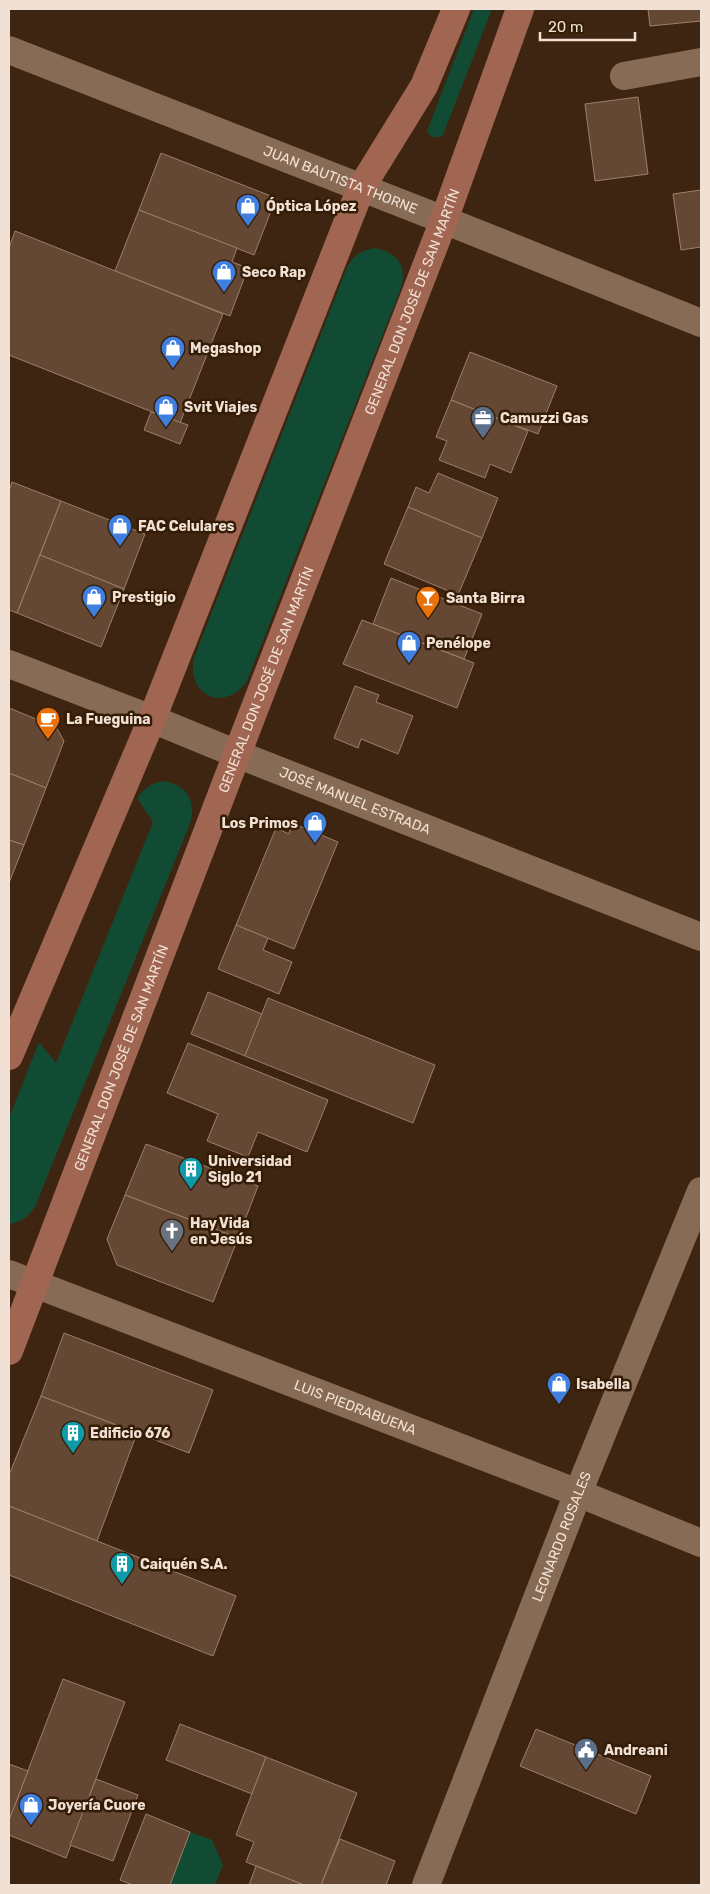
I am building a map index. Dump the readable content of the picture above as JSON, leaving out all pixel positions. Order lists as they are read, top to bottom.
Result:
{
  "streets": {
    "main road": ["GENERAL DON JOSÉ DE SAN MARTÍN"],
    "street": [
      "JUAN BAUTISTA THORNE",
      "JOSÉ MANUEL ESTRADA",
      "LUIS PIEDRABUENA",
      "LEONARDO ROSALES"
    ]
  },
  "crossings": [
    ["JUAN BAUTISTA THORNE", "GENERAL DON JOSÉ DE SAN MARTÍN"],
    ["GENERAL DON JOSÉ DE SAN MARTÍN", "JOSÉ MANUEL ESTRADA"],
    ["GENERAL DON JOSÉ DE SAN MARTÍN", "LUIS PIEDRABUENA"],
    ["LUIS PIEDRABUENA", "LEONARDO ROSALES"]
  ],
  "places": {
    "shop": [
      "Óptica López",
      "Seco Rap",
      "Megashop",
      "Svit Viajes",
      "FAC Celulares",
      "Prestigio",
      "Penélope",
      "Los Primos",
      "Isabella",
      "Joyería Cuore"
    ],
    "office": ["Camuzzi Gas"],
    "bar": ["Santa Birra"],
    "cafe": ["La Fueguina"],
    "building": ["Universidad Siglo 21", "Edificio 676", "Caiquén S.A."],
    "church": ["Hay Vida en Jesús"],
    "public building": ["Andreani"]
  },
  "scale_bar": "20 m"
}
